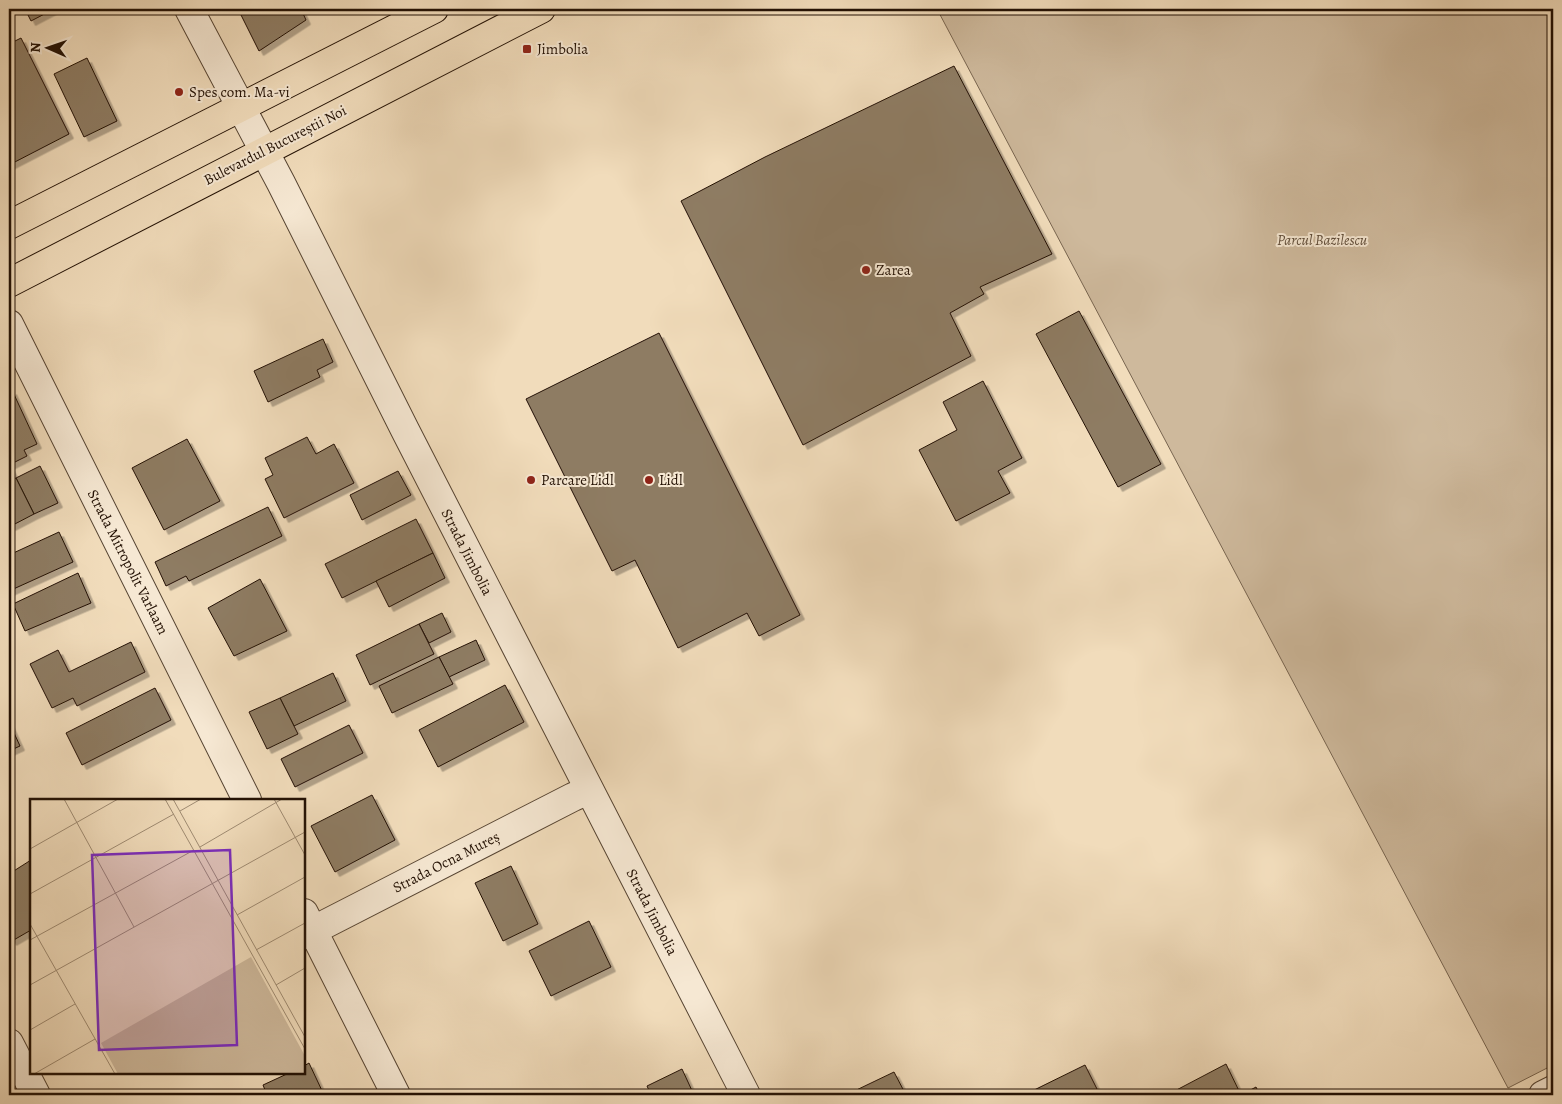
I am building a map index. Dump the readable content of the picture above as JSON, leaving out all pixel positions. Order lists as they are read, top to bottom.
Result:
{
  "streets": {
    "main road": ["Bulevardul Bucureștii Noi"],
    "street": ["Strada Jimbolia", "Strada Mitropolit Varlaam", "Strada Ocna Mureș"]
  },
  "crossings": [
    ["Bulevardul Bucureștii Noi", "Strada Jimbolia"],
    ["Strada Jimbolia", "Strada Ocna Mureș"]
  ],
  "parks": ["Parcul Bazilescu"],
  "places": {
    "transit": ["Jimbolia"],
    "other": [
      "Spes com. Ma-vi",
      "Zarea",
      "Parcare Lidl",
      "Lidl"
    ]
  },
  "north": "left"
}
